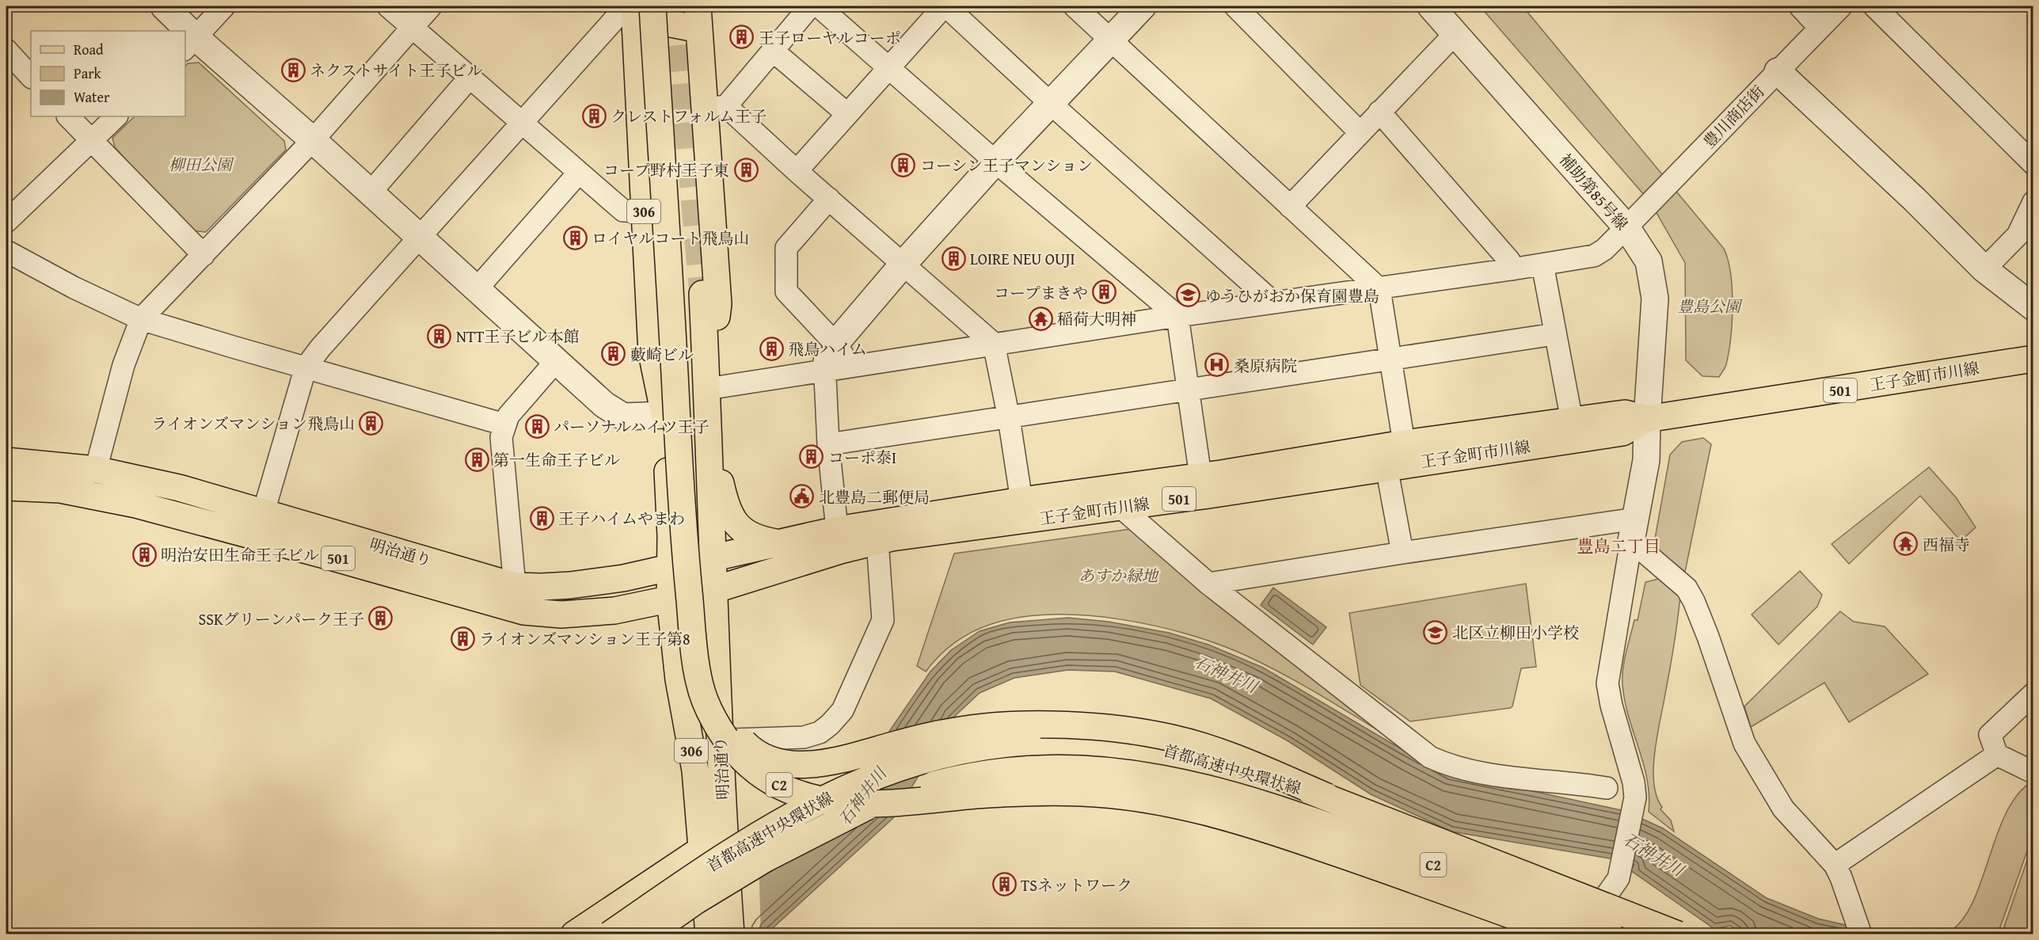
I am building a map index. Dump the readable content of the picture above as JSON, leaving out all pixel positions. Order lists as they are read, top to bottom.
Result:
{
  "streets": {
    "main road": [
      "306",
      "王子金町市川線",
      "501",
      "明治通り",
      "首都高速中央環状線",
      "C2"
    ],
    "street": ["豊川商店街", "補助第85号線"]
  },
  "crossings": [
    ["豊川商店街", "補助第85号線"],
    ["豊川商店街", "306"],
    ["補助第85号線", "王子金町市川線"],
    ["306", "王子金町市川線"],
    ["306", "明治通り"],
    ["306", "C2"],
    ["王子金町市川線", "明治通り"],
    ["首都高速中央環状線", "C2"]
  ],
  "districts": ["豊島二丁目"],
  "water": ["石神井川"],
  "parks": ["柳田公園", "豊島公園", "あすか緑地"],
  "places": {
    "building": [
      "王子ローヤルコーポ",
      "ネクストサイト王子ビル",
      "クレストフォルム王子",
      "コーシン王子マンション",
      "コープ野村王子東",
      "ロイヤルコート飛鳥山",
      "LOIRE NEU OUJI",
      "コープまきや",
      "NTT王子ビル本館",
      "飛鳥ハイム",
      "藪崎ビル",
      "ライオンズマンション飛鳥山",
      "パーソナルハイツ王子",
      "コーポ泰Ⅰ",
      "第一生命王子ビル",
      "王子ハイムやまわ",
      "明治安田生命王子ビル",
      "SSKグリーンパーク王子",
      "ライオンズマンション王子第8",
      "TSネットワーク"
    ],
    "school or university": ["ゆうひがおか保育園豊島", "北区立柳田小学校"],
    "temple": ["稲荷大明神", "西福寺"],
    "hospital": ["桑原病院"],
    "public building": ["北豊島二郵便局"]
  },
  "legend": ["Road", "Park", "Water"]
}
